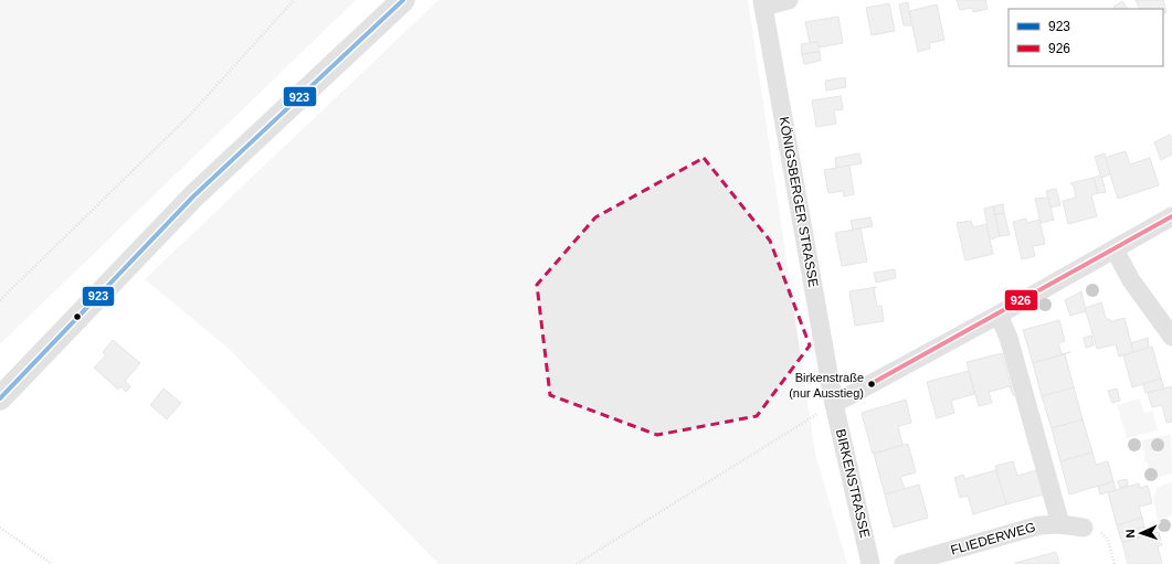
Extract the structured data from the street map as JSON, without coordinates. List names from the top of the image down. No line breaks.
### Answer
{"streets":{"street":["KÖNIGSBERGER STRASSE","BIRKENSTRASSE","FLIEDERWEG"]},"crossings":[["KÖNIGSBERGER STRASSE","BIRKENSTRASSE"]],"places":["Birkenstraße (nur Ausstieg)"],"lines":["transit line 923","transit line 926"],"legend":["923","926"],"north":"left"}
